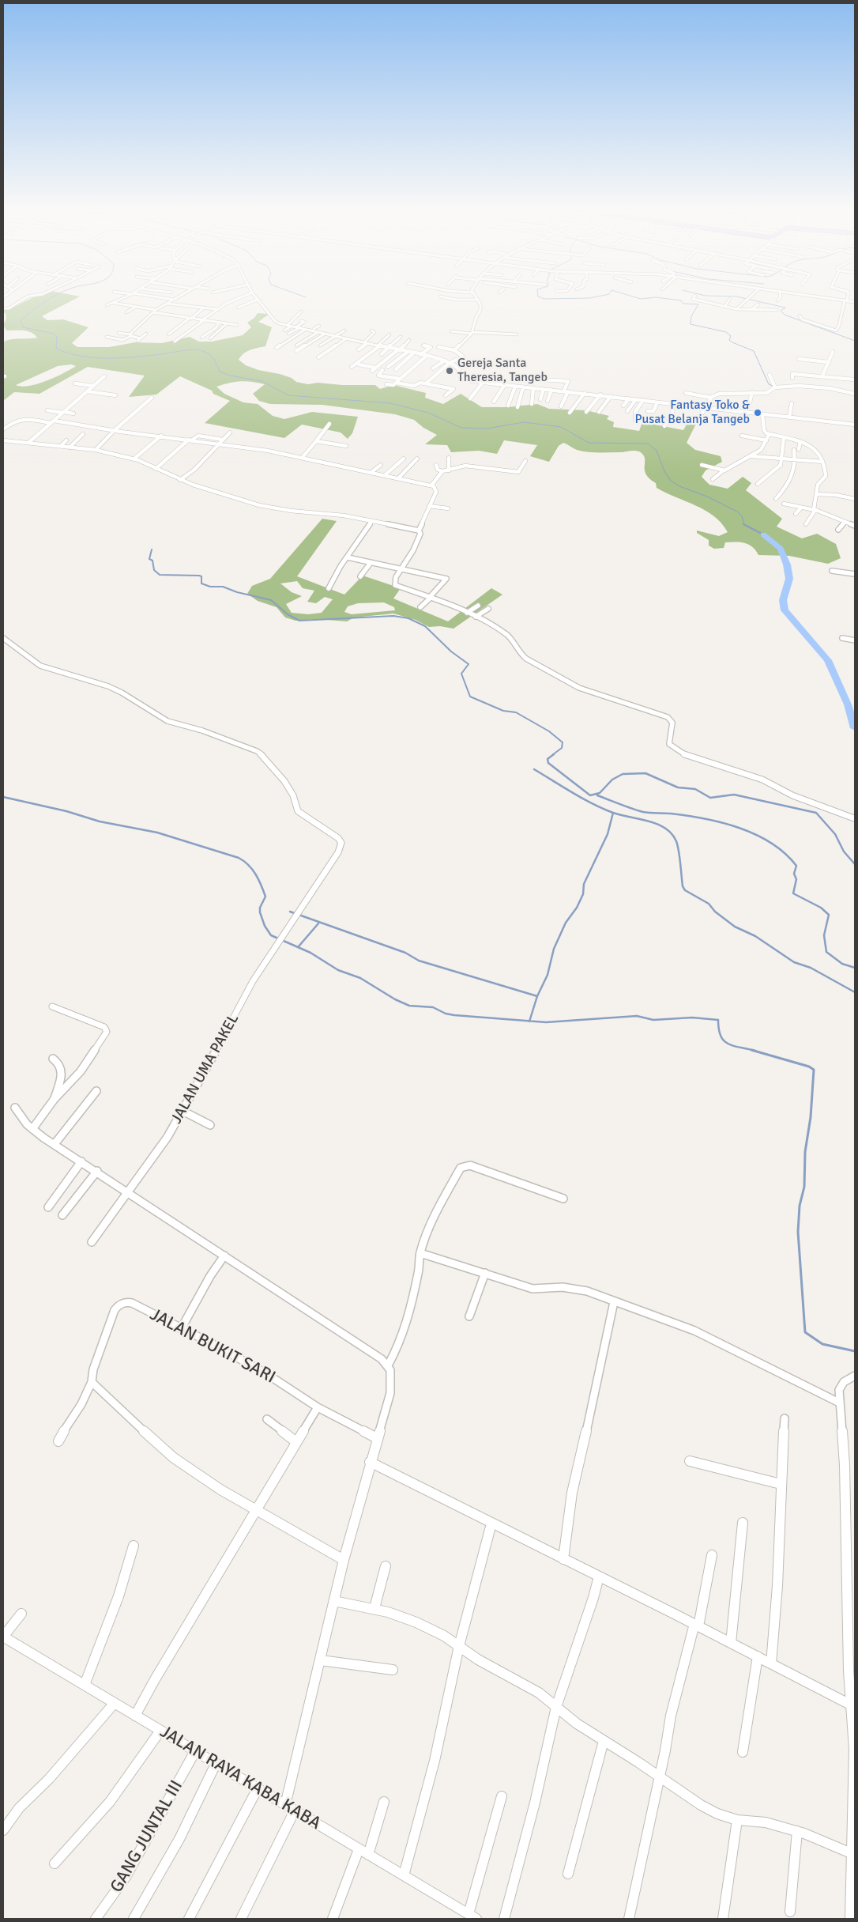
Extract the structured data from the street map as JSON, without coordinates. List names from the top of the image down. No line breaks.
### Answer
{"streets":{"street":["JALAN UMA PAKEL","JALAN BUKIT SARI","JALAN RAYA KABA KABA","GANG JUNTAL III"]},"crossings":[["JALAN RAYA KABA KABA","GANG JUNTAL III"]],"places":["Gereja Santa Theresia, Tangeb","Fantasy Toko & Pusat Belanja Tangeb"]}
